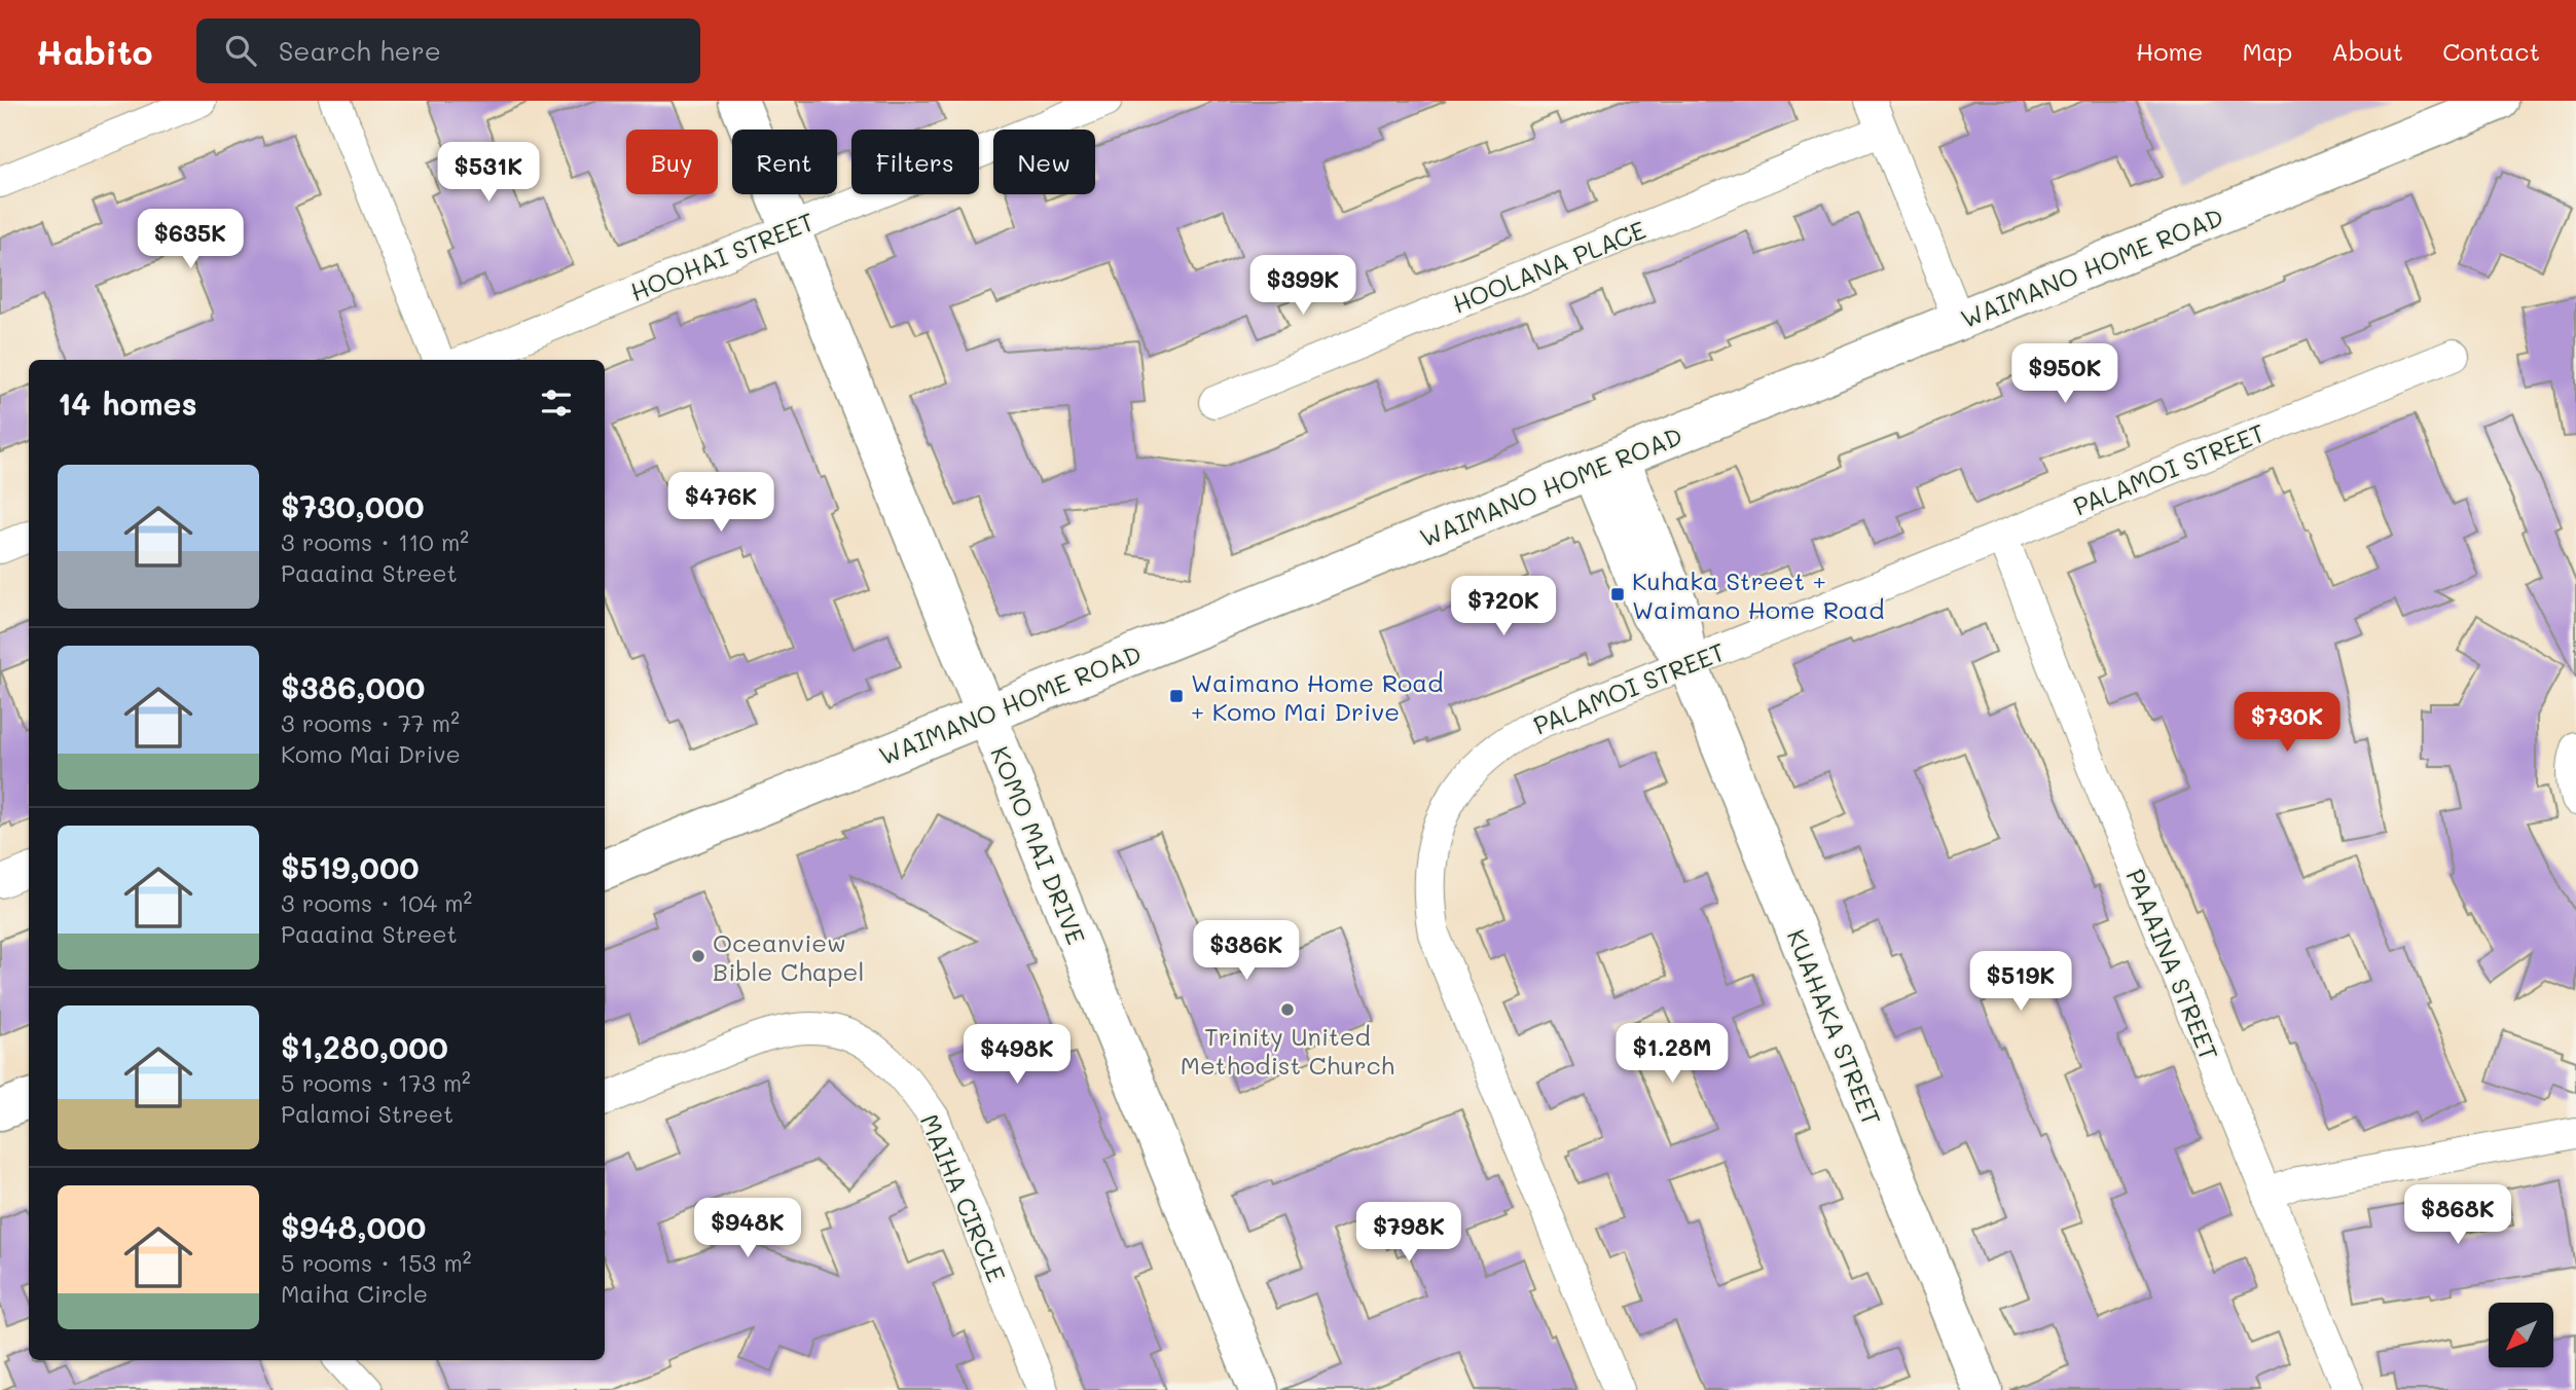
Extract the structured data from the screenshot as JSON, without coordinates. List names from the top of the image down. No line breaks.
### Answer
{"streets":{"main road":["WAIMANO HOME ROAD","KOMO MAI DRIVE","KUAHAKA STREET"],"street":["HOOHAI STREET","HOOLANA PLACE","PALAMOI STREET","PAAAINA STREET","MAIHA CIRCLE"]},"crossings":[["HOOHAI STREET","KOMO MAI DRIVE"],["WAIMANO HOME ROAD","KOMO MAI DRIVE"],["WAIMANO HOME ROAD","KUAHAKA STREET"],["PALAMOI STREET","PAAAINA STREET"],["PALAMOI STREET","KUAHAKA STREET"]],"places":{"transit":["Kuhaka Street + Waimano Home Road","Waimano Home Road + Komo Mai Drive"],"other":["Oceanview Bible Chapel","Trinity United Methodist Church"]},"north":"bottom left","page":{"header":"Habito","search":"Search here","nav":["Home","Map","About","Contact"],"chip":["Buy","Rent","Filters","New"],"price":["$531K","$635K","$399K","$950K","$476K","$720K","$730K","$386K","$519K","$1.28M","$498K","$868K","$948K","$798K"],"heading":"14 homes","list":[{"name":"$730,000","note":"3 rooms · 110 m² · Paaaina Street"},{"name":"$386,000","note":"3 rooms · 77 m² · Komo Mai Drive"},{"name":"$519,000","note":"3 rooms · 104 m² · Paaaina Street"},{"name":"$1,280,000","note":"5 rooms · 173 m² · Palamoi Street"},{"name":"$948,000","note":"5 rooms · 153 m² · Maiha Circle"}]}}
